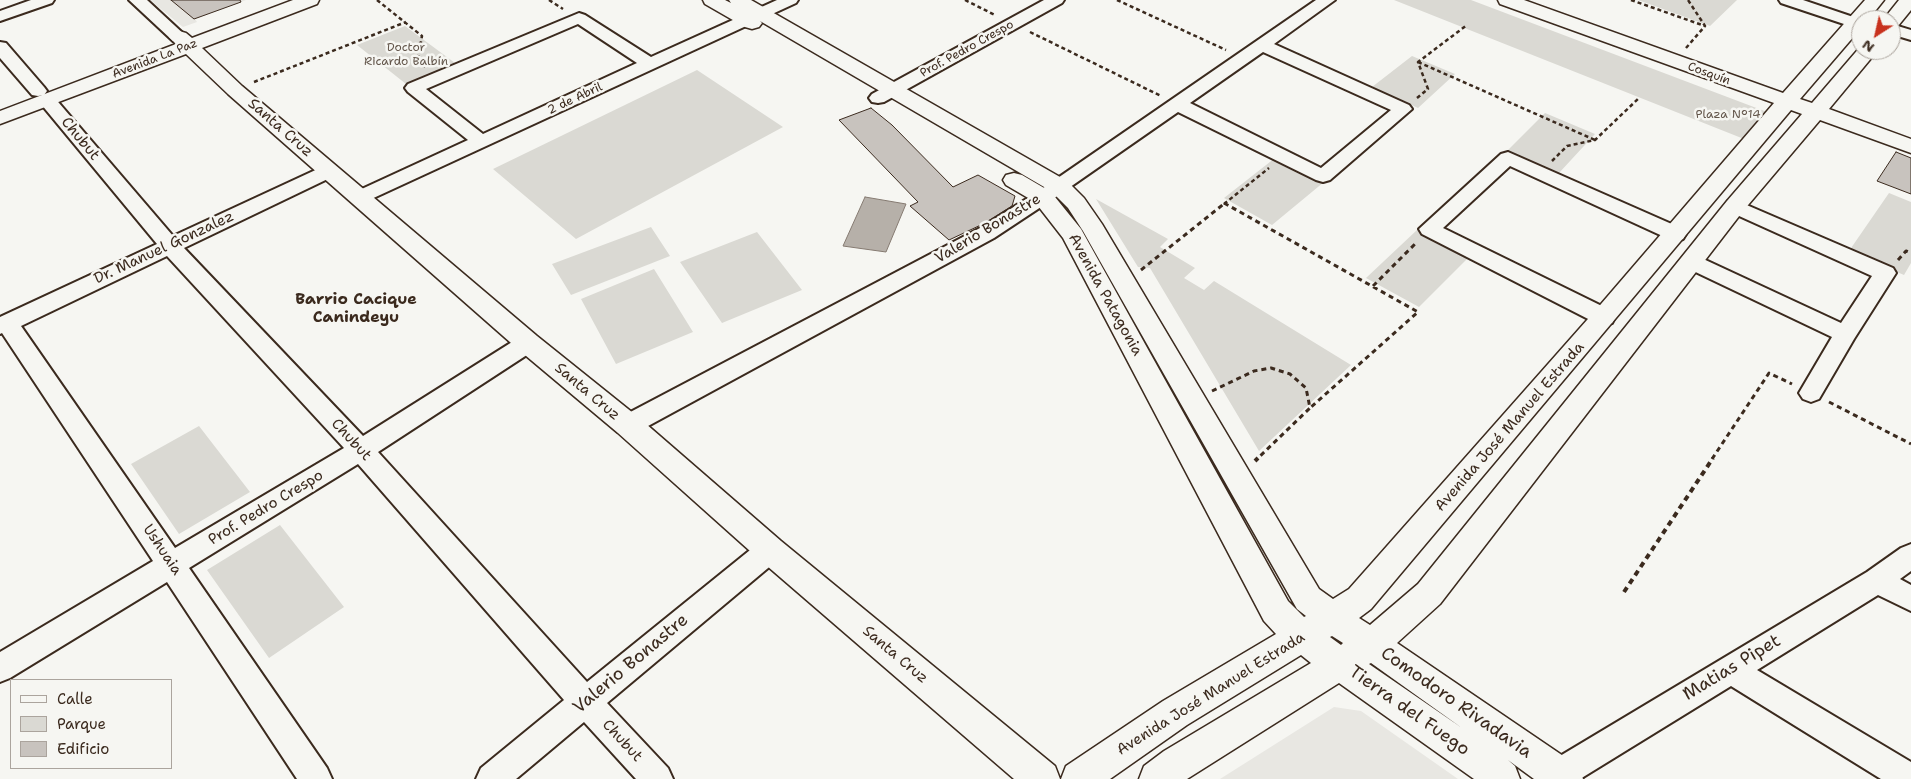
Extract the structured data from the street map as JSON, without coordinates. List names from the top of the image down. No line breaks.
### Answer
{"streets":{"main road":["Avenida La Paz","Cosquín","Santa Cruz","Avenida Patagonia","Avenida José Manuel Estrada","Comodoro Rivadavia","Tierra del Fuego"],"street":["Prof. Pedro Crespo","2 de Abril","Chubut","Valerio Bonastre","Dr. Manuel Gonzalez","Ushuaia","Matias Pipet"]},"crossings":[["Prof. Pedro Crespo","Santa Cruz"],["Prof. Pedro Crespo","Chubut"],["Prof. Pedro Crespo","Avenida Patagonia"],["Prof. Pedro Crespo","Ushuaia"],["Avenida La Paz","Santa Cruz"],["Avenida La Paz","Chubut"],["Cosquín","Avenida José Manuel Estrada"],["2 de Abril","Santa Cruz"],["2 de Abril","Avenida Patagonia"],["Santa Cruz","Valerio Bonastre"],["Santa Cruz","Dr. Manuel Gonzalez"],["Chubut","Valerio Bonastre"],["Chubut","Dr. Manuel Gonzalez"],["Valerio Bonastre","Avenida Patagonia"],["Dr. Manuel Gonzalez","Ushuaia"],["Avenida Patagonia","Avenida José Manuel Estrada"],["Avenida Patagonia","Comodoro Rivadavia"],["Avenida Patagonia","Tierra del Fuego"],["Matias Pipet","Comodoro Rivadavia"]],"districts":["Barrio Cacique Canindeyu"],"parks":["Doctor Ricardo Balbín","Plaza N°14"],"legend":["Calle","Parque","Edificio"],"north":"bottom left"}
